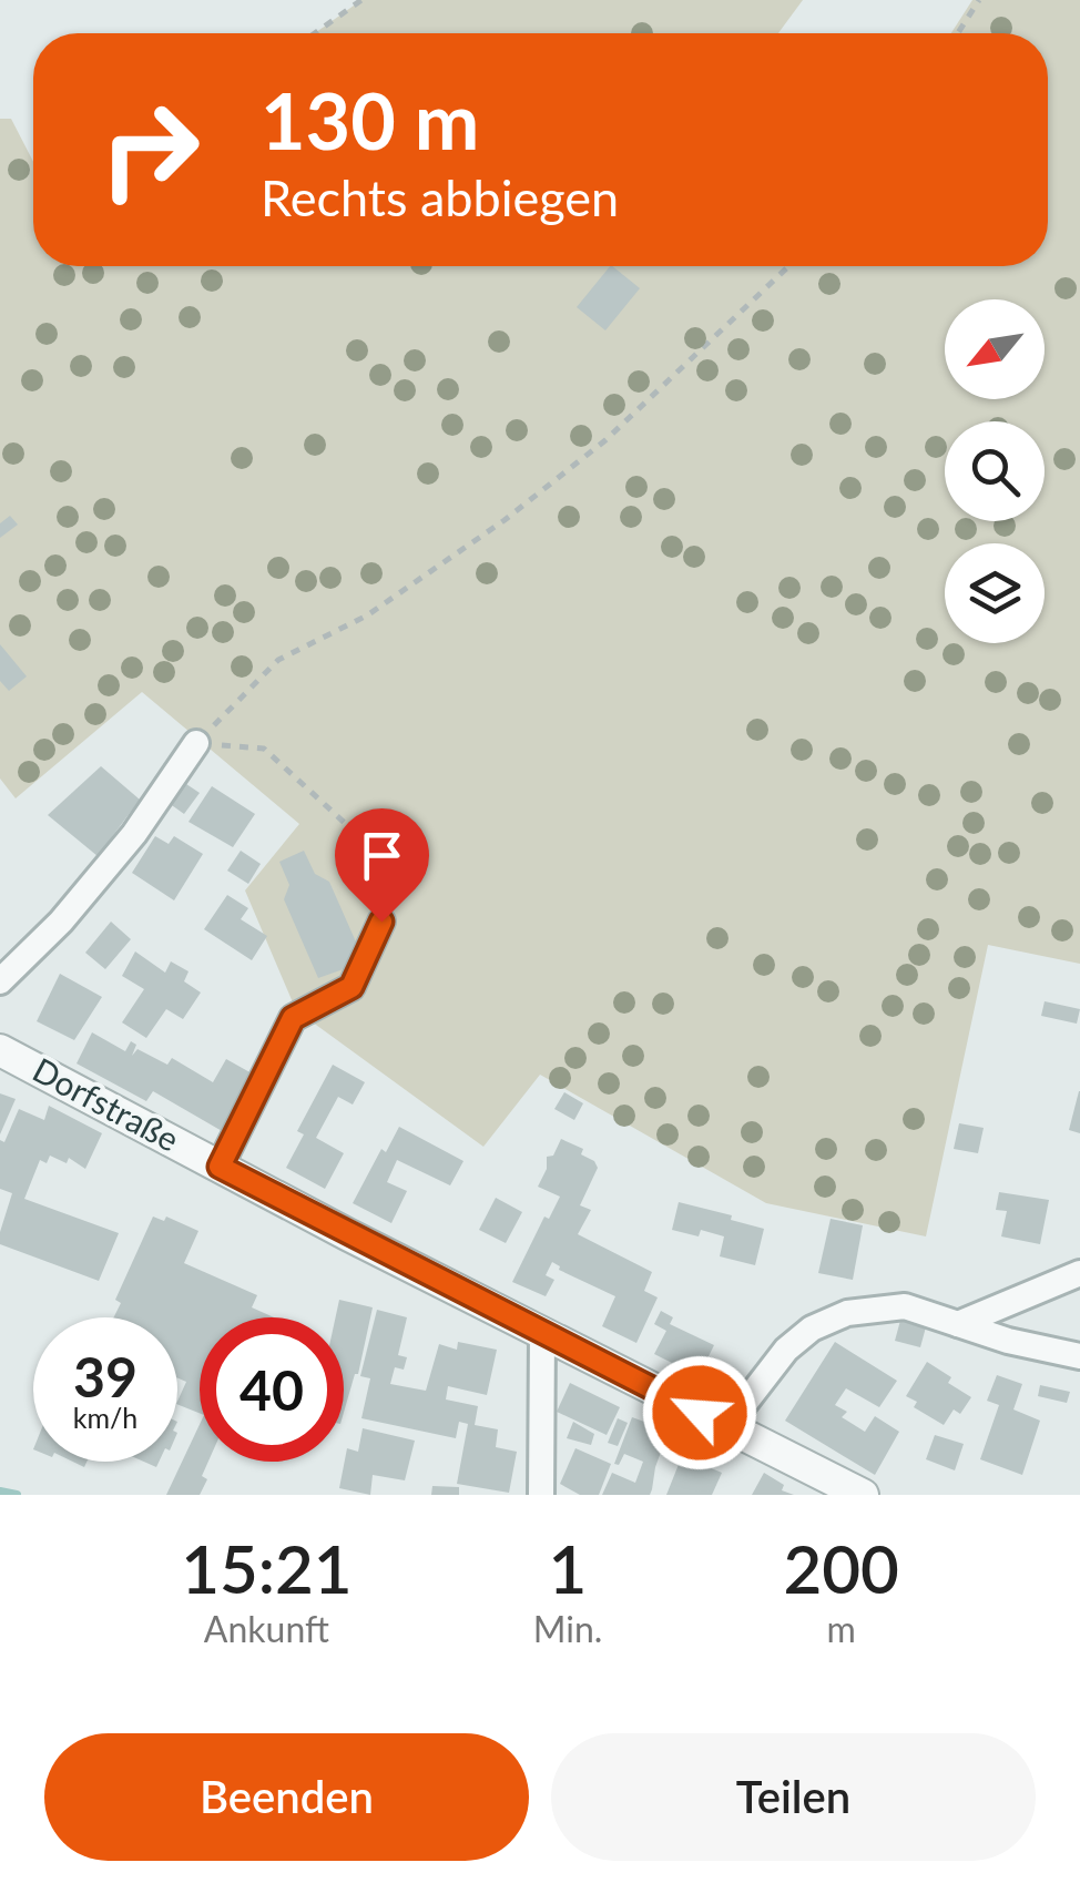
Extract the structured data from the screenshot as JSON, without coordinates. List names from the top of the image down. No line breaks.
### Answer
{"streets":{"street":["Dorfstraße"]},"north":"bottom left","page":{"turn":["130 m","Rechts abbiegen"],"speed":"39 km/h","limit":"40","eta":["15:21","Ankunft","1","Min.","200","m"],"buttons":["Beenden","Teilen"]}}
